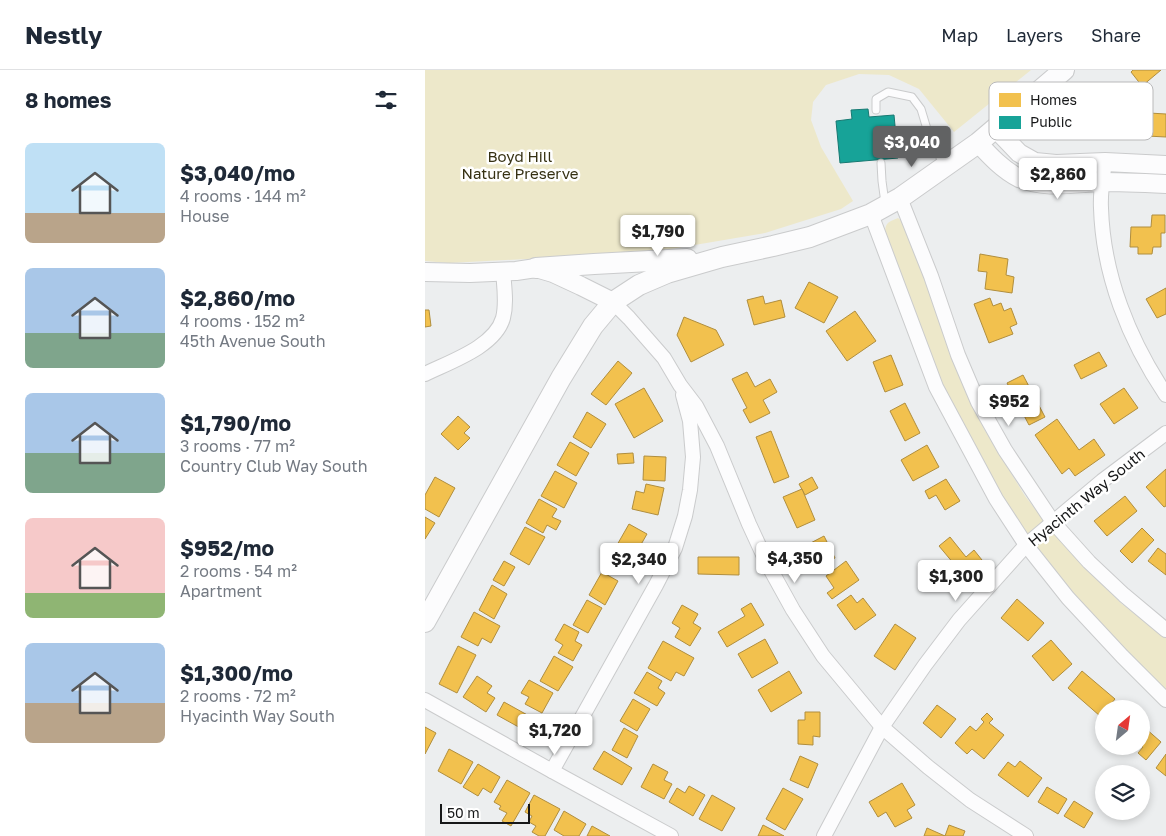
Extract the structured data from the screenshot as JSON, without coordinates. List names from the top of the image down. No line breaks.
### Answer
{"streets":{"street":["Hyacinth Way South"]},"parks":["Boyd Hill Nature Preserve"],"legend":["Homes","Public"],"scale_bar":"50 m","north":"top right","page":{"header":"Nestly","nav":["Map","Layers","Share"],"heading":"8 homes","price":["$3,040","$2,860","$1,790","$952","$4,350","$2,340","$1,300","$1,720"],"list":[{"name":"$3,040/mo","note":"4 rooms · 144 m² · House"},{"name":"$2,860/mo","note":"4 rooms · 152 m² · 45th Avenue South"},{"name":"$1,790/mo","note":"3 rooms · 77 m² · Country Club Way South"},{"name":"$952/mo","note":"2 rooms · 54 m² · Apartment"},{"name":"$1,300/mo","note":"2 rooms · 72 m² · Hyacinth Way South"}],"scale":"50 m"}}
